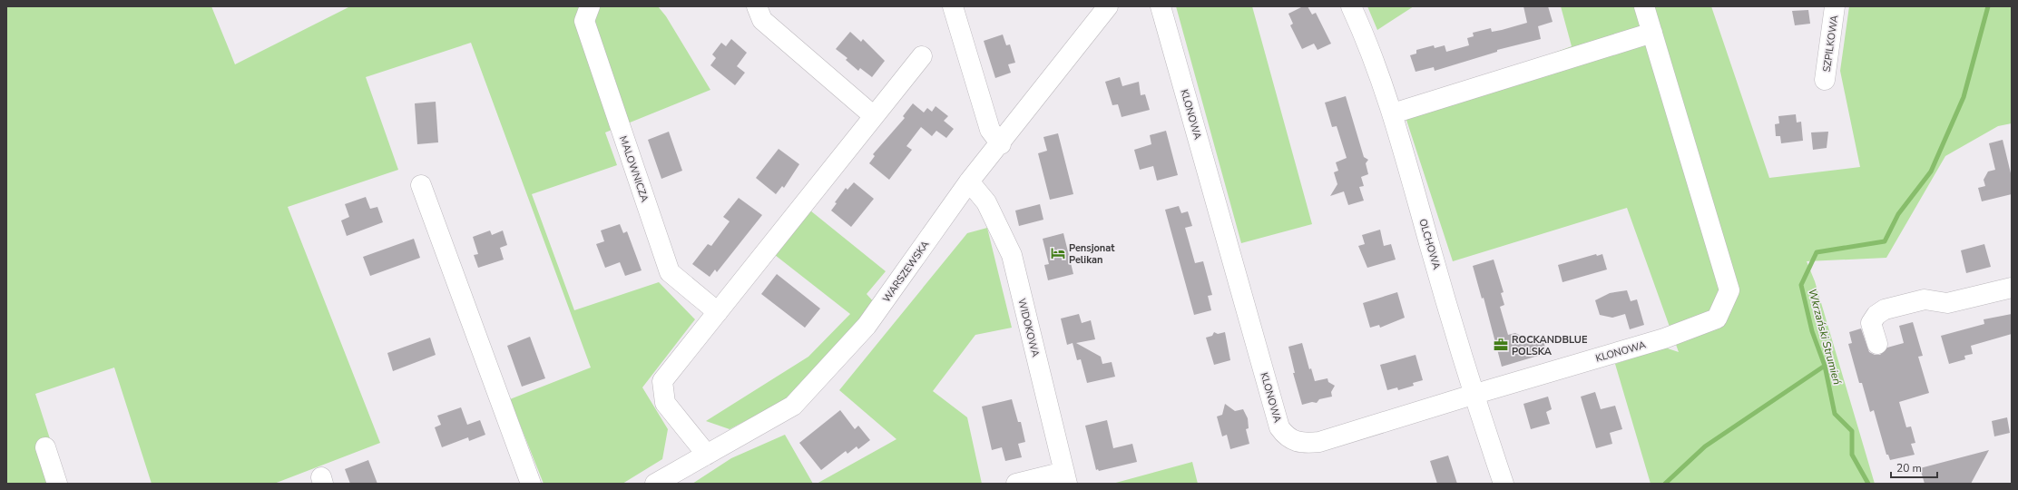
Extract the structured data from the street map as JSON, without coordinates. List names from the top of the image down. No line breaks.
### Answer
{"streets":{"street":["SZPILKOWA","KLONOWA","MALOWNICZA","OLCHOWA","WARSZEWSKA","WIDOKOWA"]},"crossings":[["KLONOWA","OLCHOWA"],["WARSZEWSKA","WIDOKOWA"]],"water":["Wkrzański Strumień"],"places":{"hotel":["Pensjonat Pelikan"],"office":["ROCKANDBLUE POLSKA"]},"scale_bar":"20 m"}
